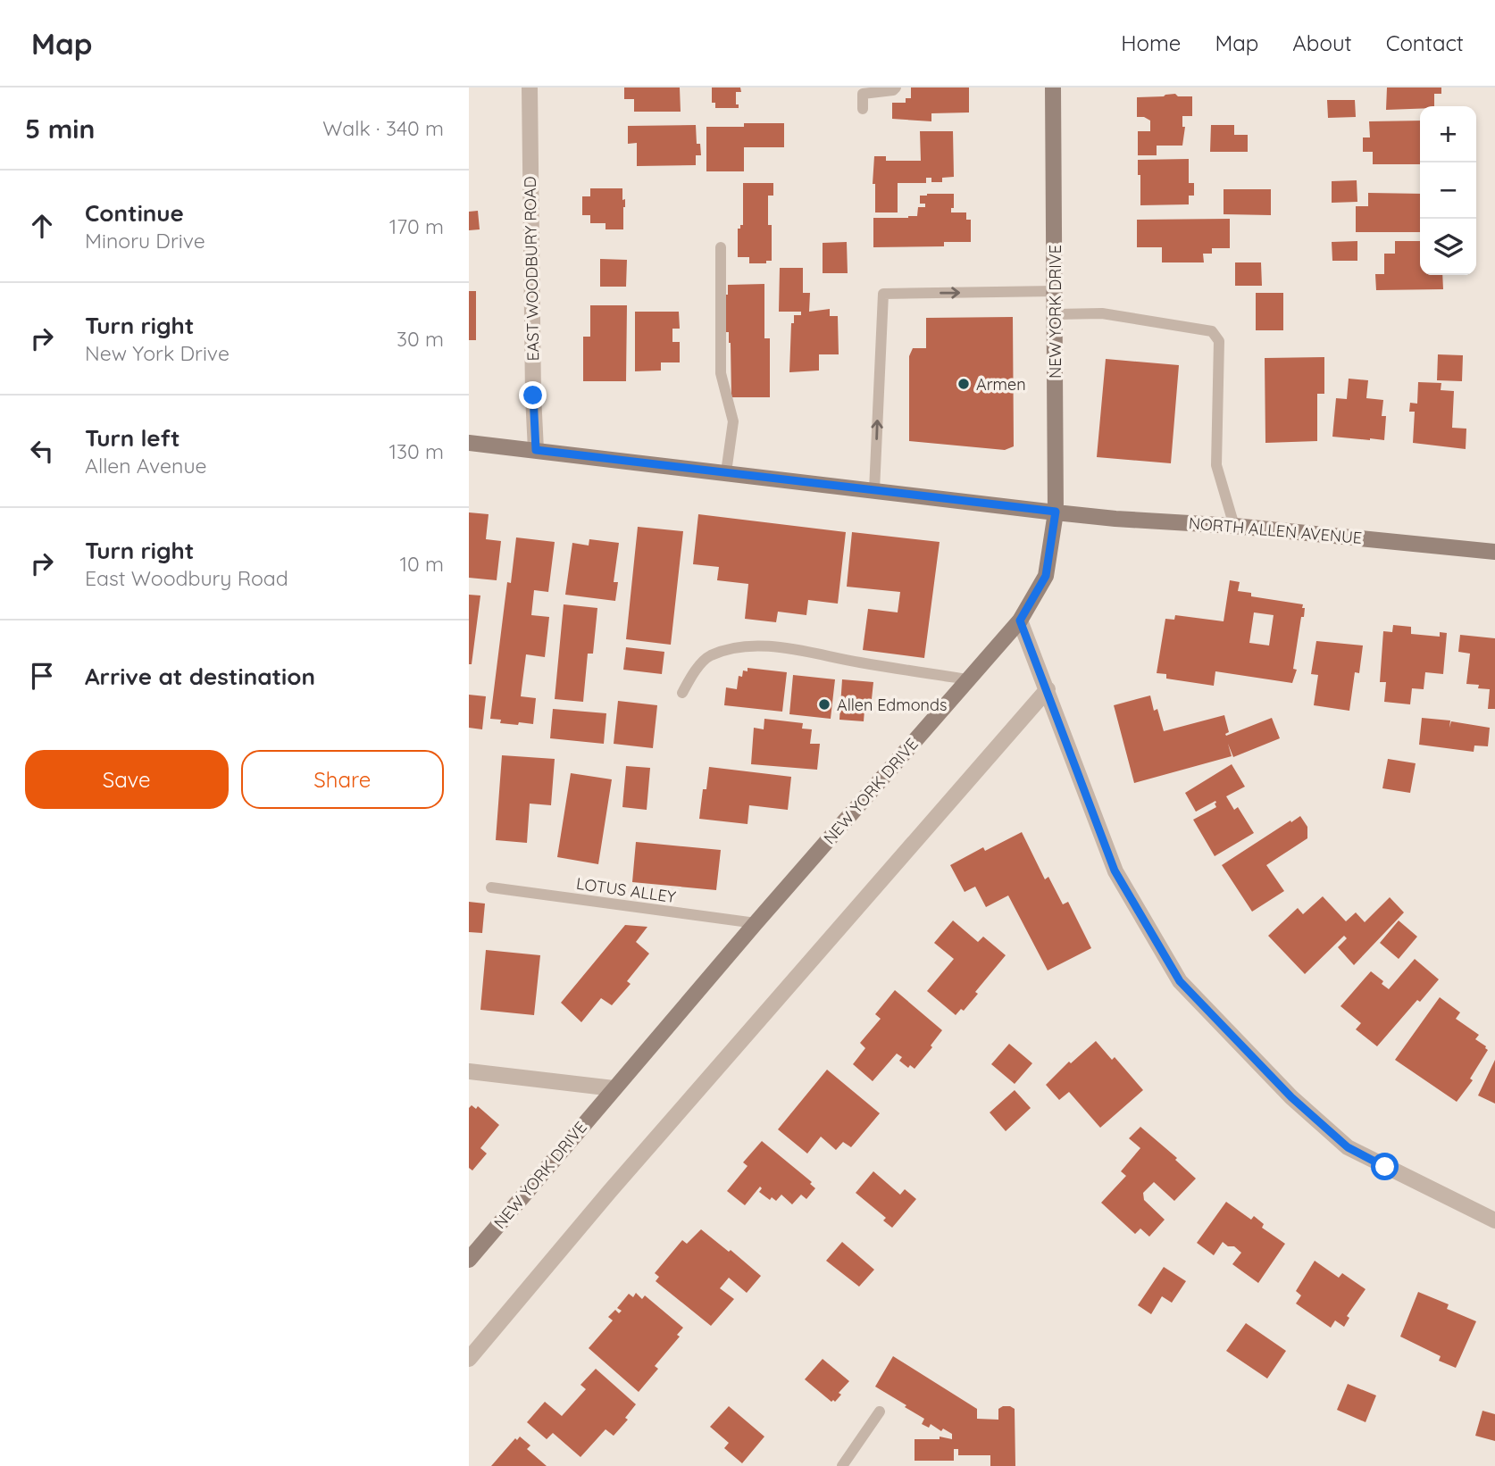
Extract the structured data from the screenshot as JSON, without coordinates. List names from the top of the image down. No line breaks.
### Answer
{"streets":{"street":["EAST WOODBURY ROAD","NEW YORK DRIVE","NORTH ALLEN AVENUE"],"lane":["LOTUS ALLEY"]},"crossings":[["EAST WOODBURY ROAD","NORTH ALLEN AVENUE"],["NEW YORK DRIVE","NORTH ALLEN AVENUE"],["NEW YORK DRIVE","LOTUS ALLEY"]],"places":["Armen","Allen Edmonds"],"page":{"header":"Map","nav":["Home","Map","About","Contact"],"heading":["5 min","Walk · 340 m"],"map_buttons":["+","−"],"list":[["Continue","Minoru Drive","170 m"],["Turn right","New York Drive","30 m"],["Turn left","Allen Avenue","130 m"],["Turn right","East Woodbury Road","10 m"],"Arrive at destination"],"buttons":["Save","Share"]}}
